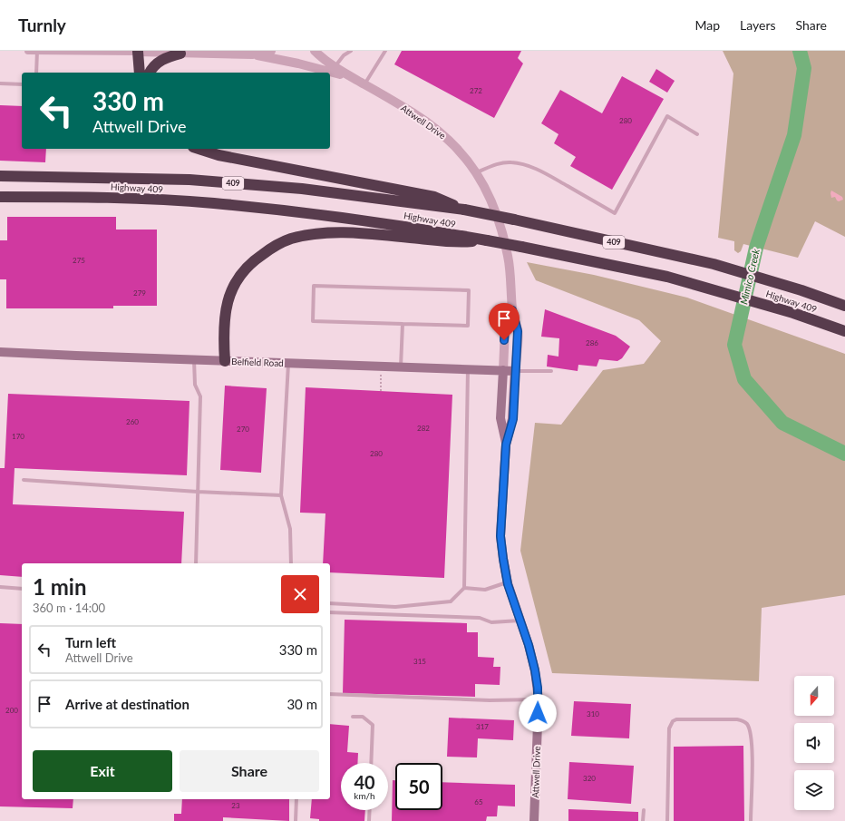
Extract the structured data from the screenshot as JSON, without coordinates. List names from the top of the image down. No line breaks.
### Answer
{"streets":{"highway":["409","Highway 409"],"main road":["Attwell Drive","Belfield Road"]},"crossings":[["Attwell Drive","Belfield Road"]],"water":["Mimico Creek"],"house_numbers":["272","280","275","279","286","260","282","270","170","280","315","200","310","317","320","65","23"],"north":"bottom","page":{"header":"Turnly","nav":["Map","Layers","Share"],"turn":["330 m","Attwell Drive"],"heading":["1 min","360 m · 14:00"],"list":[{"name":"Turn left","note":"Attwell Drive","value":"330 m"},{"name":"Arrive at destination","value":"30 m"}],"buttons":["Exit","Share"],"speed":"40 km/h","limit":"50"}}
